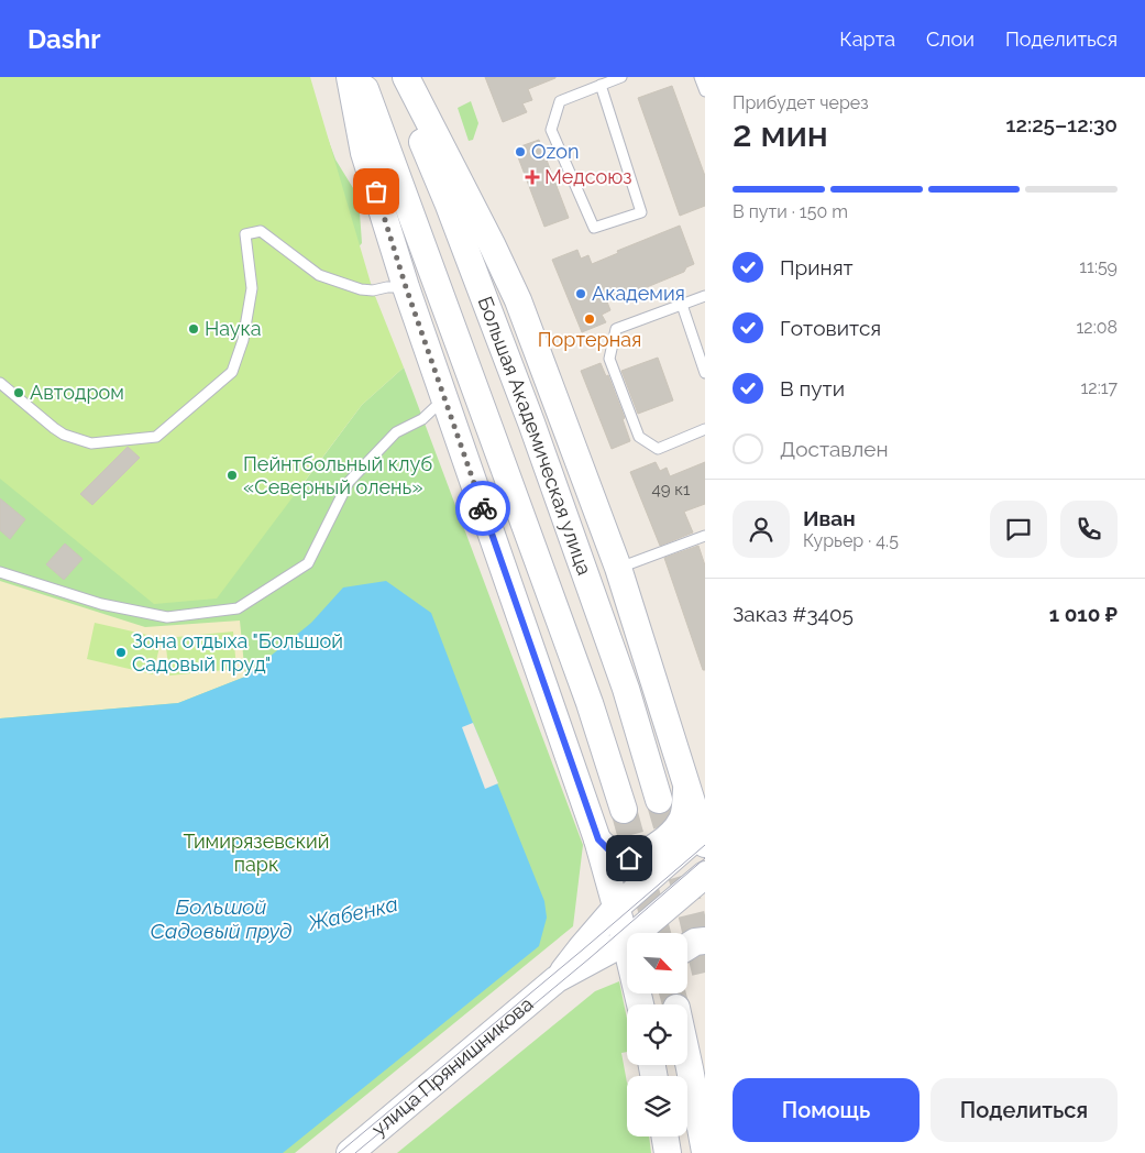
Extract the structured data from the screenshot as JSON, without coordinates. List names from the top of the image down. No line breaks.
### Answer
{"streets":{"main road":["Большая Академическая улица","улица Прянишникова"]},"water":["Большой Садовый пруд","Жабенка"],"parks":["Тимирязевский парк"],"places":{"other":["Ozon","Академия","Портерная","Наука","Автодром","Пейнтбольный клуб «Северный олень»","Зона отдыха \"Большой Садовый пруд\""],"health":["Медсоюз"]},"house_numbers":["49 к1"],"north":"bottom right","page":{"header":"Dashr","nav":["Карта","Слои","Поделиться"],"heading":["2 мин","Прибудет через","12:25–12:30"],"panel":["Иван","Курьер · 4.5","Заказ #3405","1 010 ₽"],"bar":"В пути · 150 m","list":[["Принят","11:59"],["Готовится","12:08"],["В пути","12:17"],"Доставлен"],"buttons":["Помощь","Поделиться"]}}
